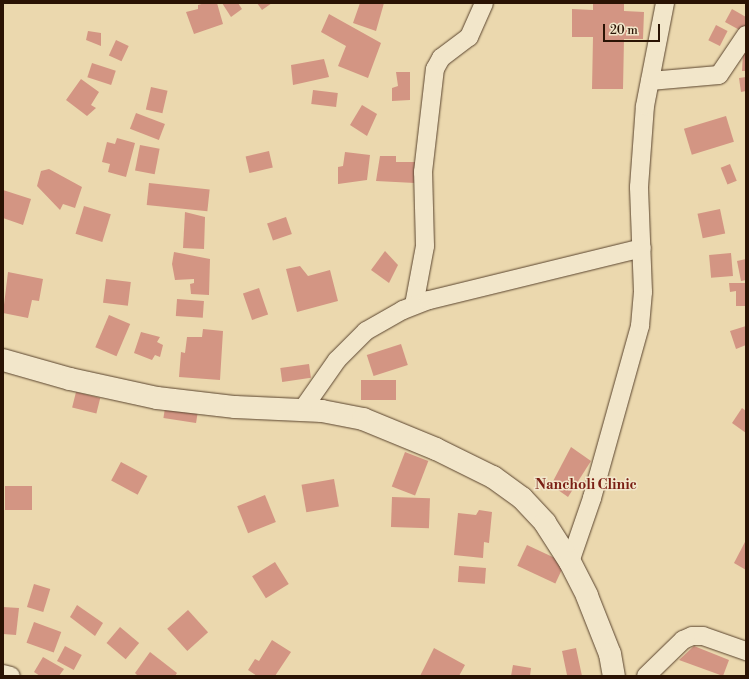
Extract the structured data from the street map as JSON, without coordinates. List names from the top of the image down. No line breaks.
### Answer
{"districts":["Nancholi Clinic"],"scale_bar":"20 m"}
